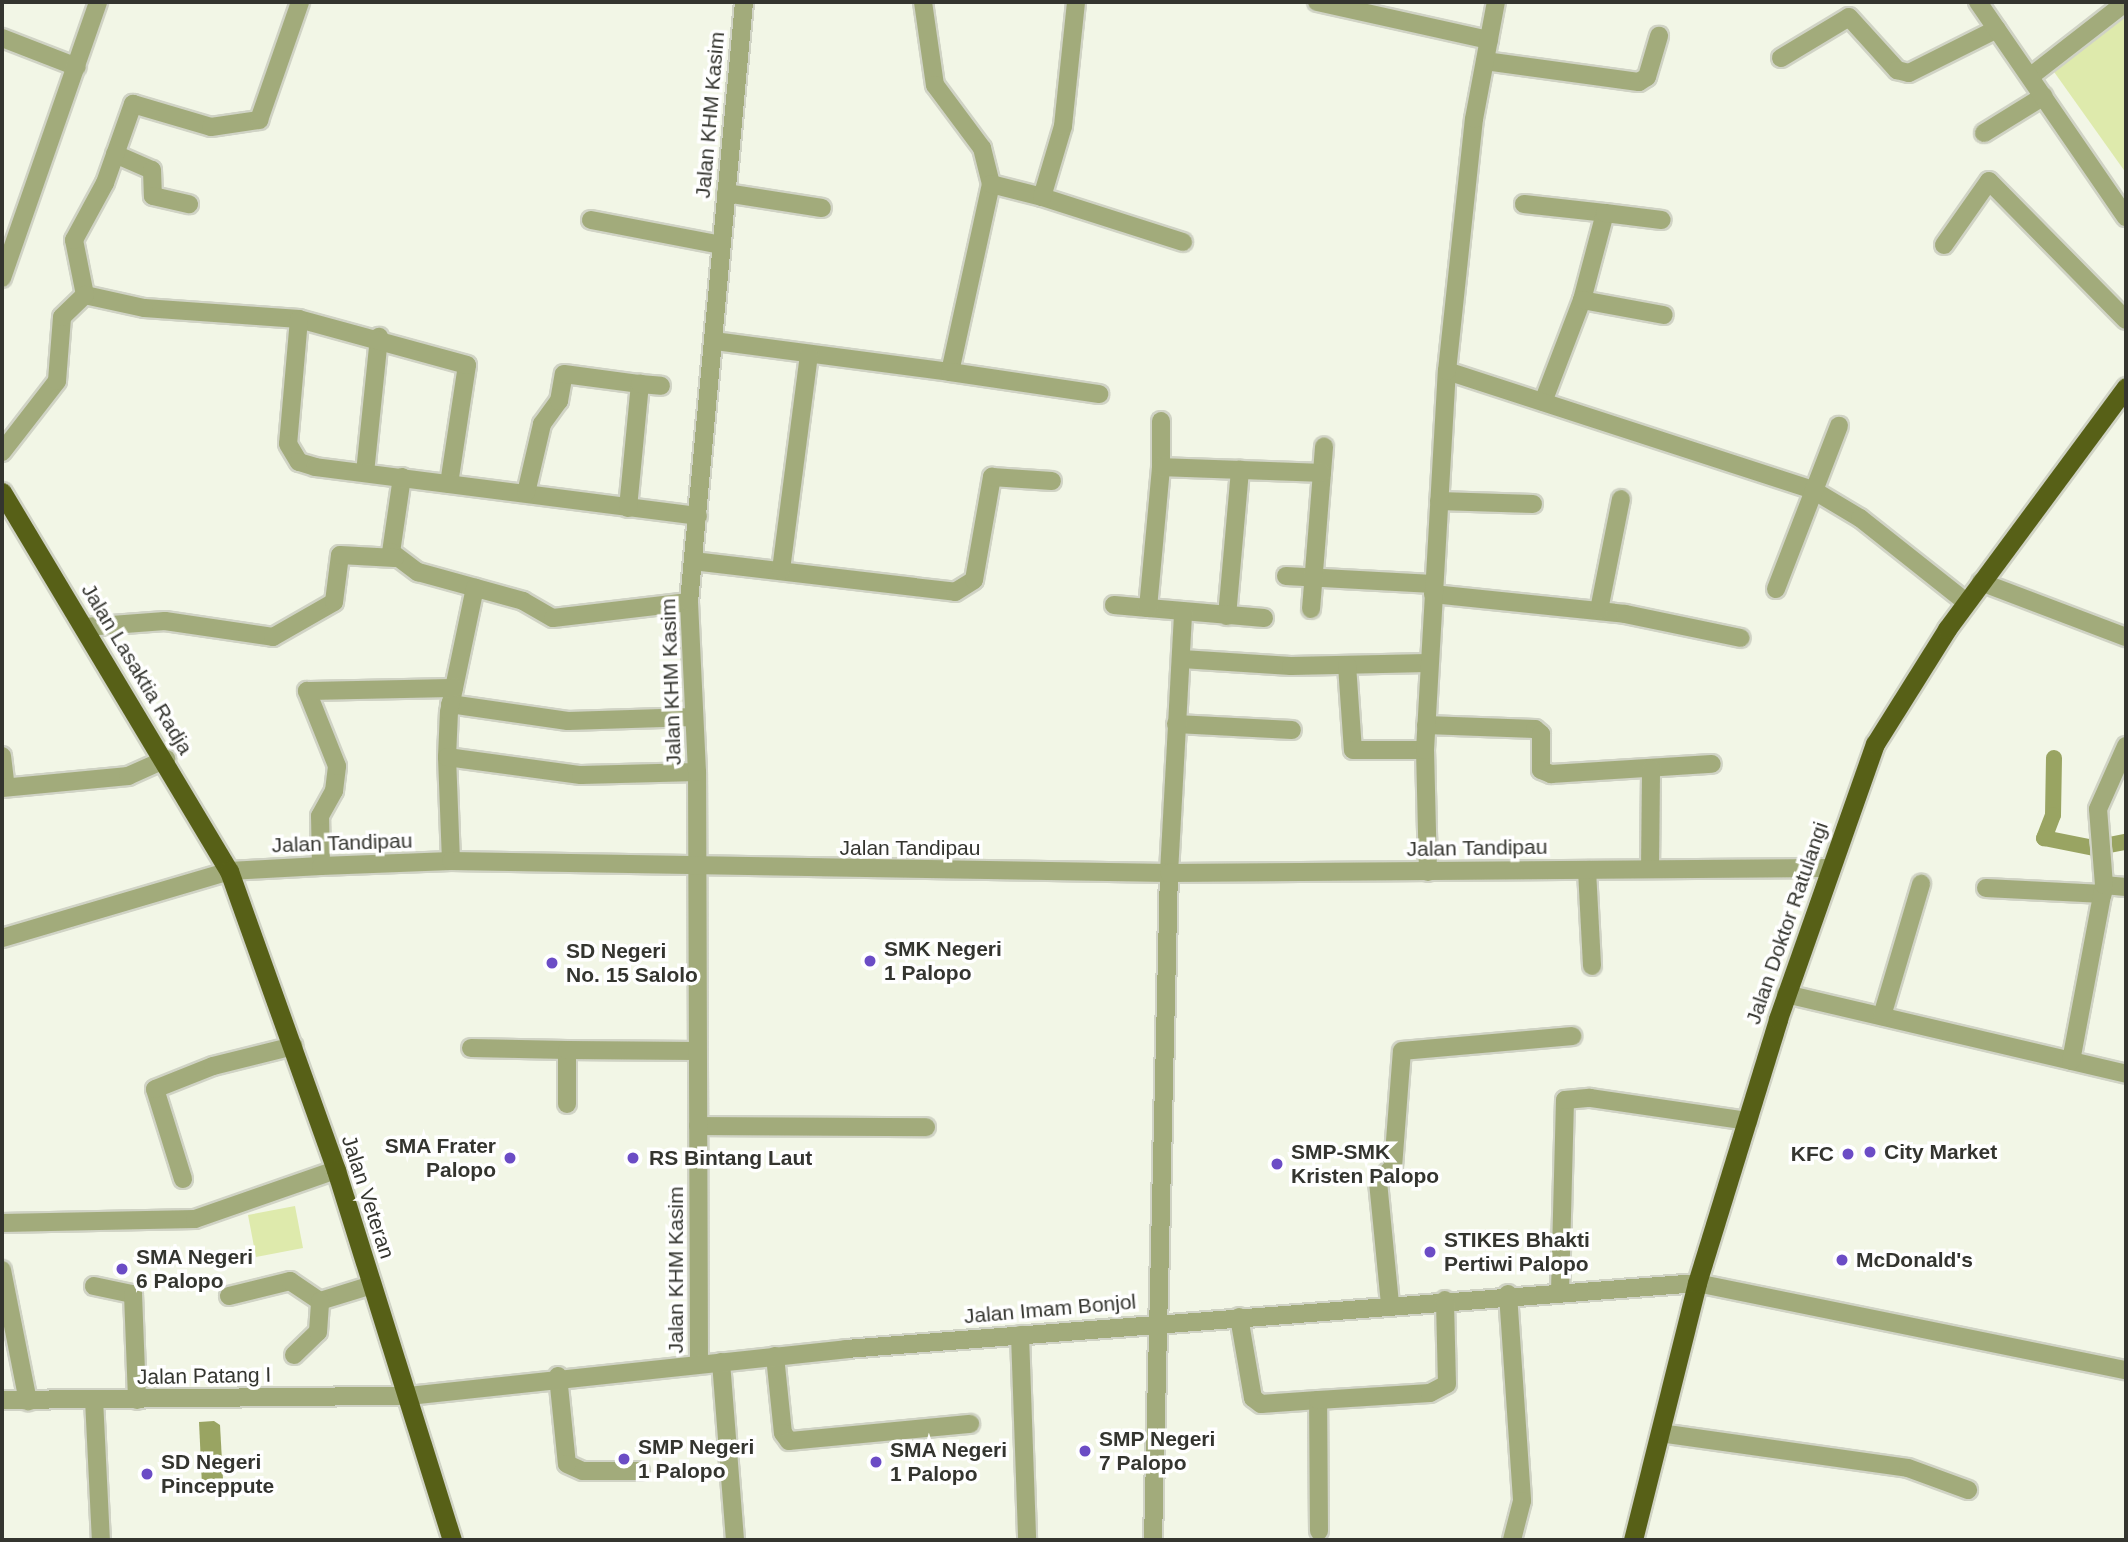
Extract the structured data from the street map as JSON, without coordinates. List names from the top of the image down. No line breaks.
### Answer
{"streets":{"highway":["Jalan Lasaktia Radja","Jalan Doktor Ratulangi","Jalan Veteran"],"street":["Jalan KHM Kasim","Jalan Tandipau","Jalan Imam Bonjol","Jalan Patang I"]},"crossings":[["Jalan KHM Kasim","Jalan Tandipau"],["Jalan KHM Kasim","Jalan Imam Bonjol"],["Jalan Lasaktia Radja","Jalan Tandipau"],["Jalan Lasaktia Radja","Jalan Veteran"],["Jalan Tandipau","Jalan Doktor Ratulangi"],["Jalan Tandipau","Jalan Veteran"],["Jalan Doktor Ratulangi","Jalan Imam Bonjol"],["Jalan Veteran","Jalan Imam Bonjol"],["Jalan Veteran","Jalan Patang I"],["Jalan Imam Bonjol","Jalan Patang I"]],"places":["SMK Negeri 1 Palopo","SD Negeri No. 15 Salolo","City Market","KFC","SMA Frater Palopo","RS Bintang Laut","SMP-SMK Kristen Palopo","STIKES Bhakti Pertiwi Palopo","McDonald's","SMA Negeri 6 Palopo","SMP Negeri 7 Palopo","SMP Negeri 1 Palopo","SMA Negeri 1 Palopo","SD Negeri Pinceppute"]}
